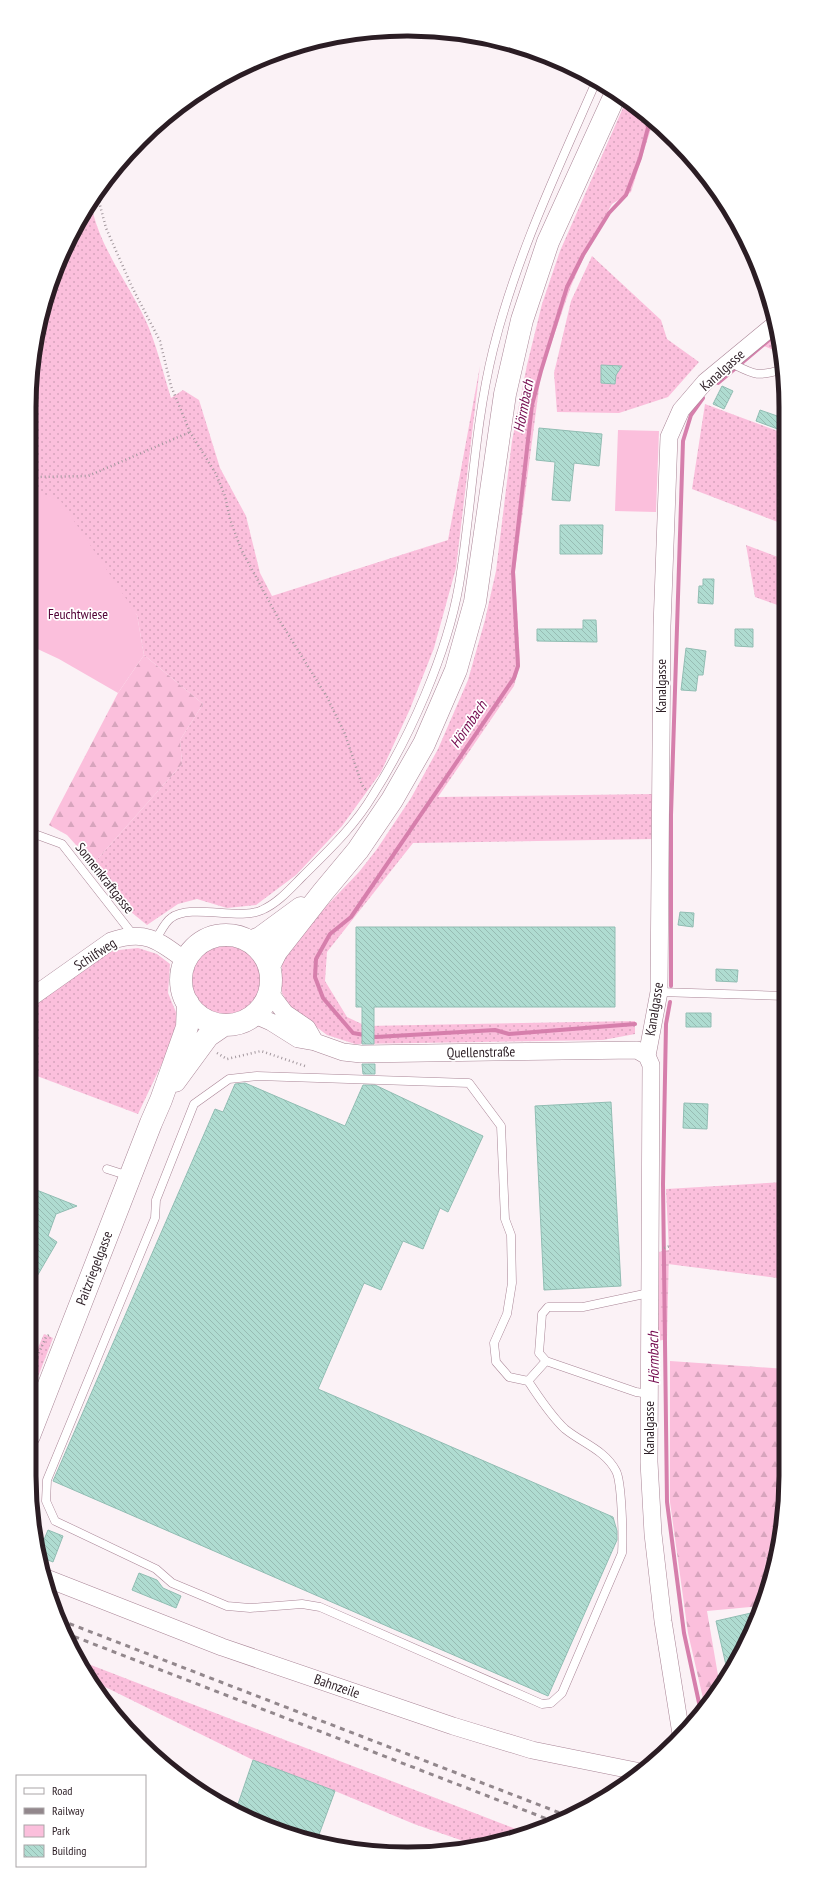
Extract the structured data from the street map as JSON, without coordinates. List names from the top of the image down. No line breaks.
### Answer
{"streets":{"main road":["Paitzriegelgasse"],"street":["Kanalgasse","Schilfweg","Quellenstraße","Bahnzeile"],"lane":["Sonnenkraftgasse"]},"crossings":[["Kanalgasse","Quellenstraße"],["Sonnenkraftgasse","Schilfweg"],["Schilfweg","Quellenstraße"],["Schilfweg","Paitzriegelgasse"],["Quellenstraße","Paitzriegelgasse"]],"water":["Hörmbach"],"parks":["Feuchtwiese"],"legend":["Road","Railway","Park","Building"]}
